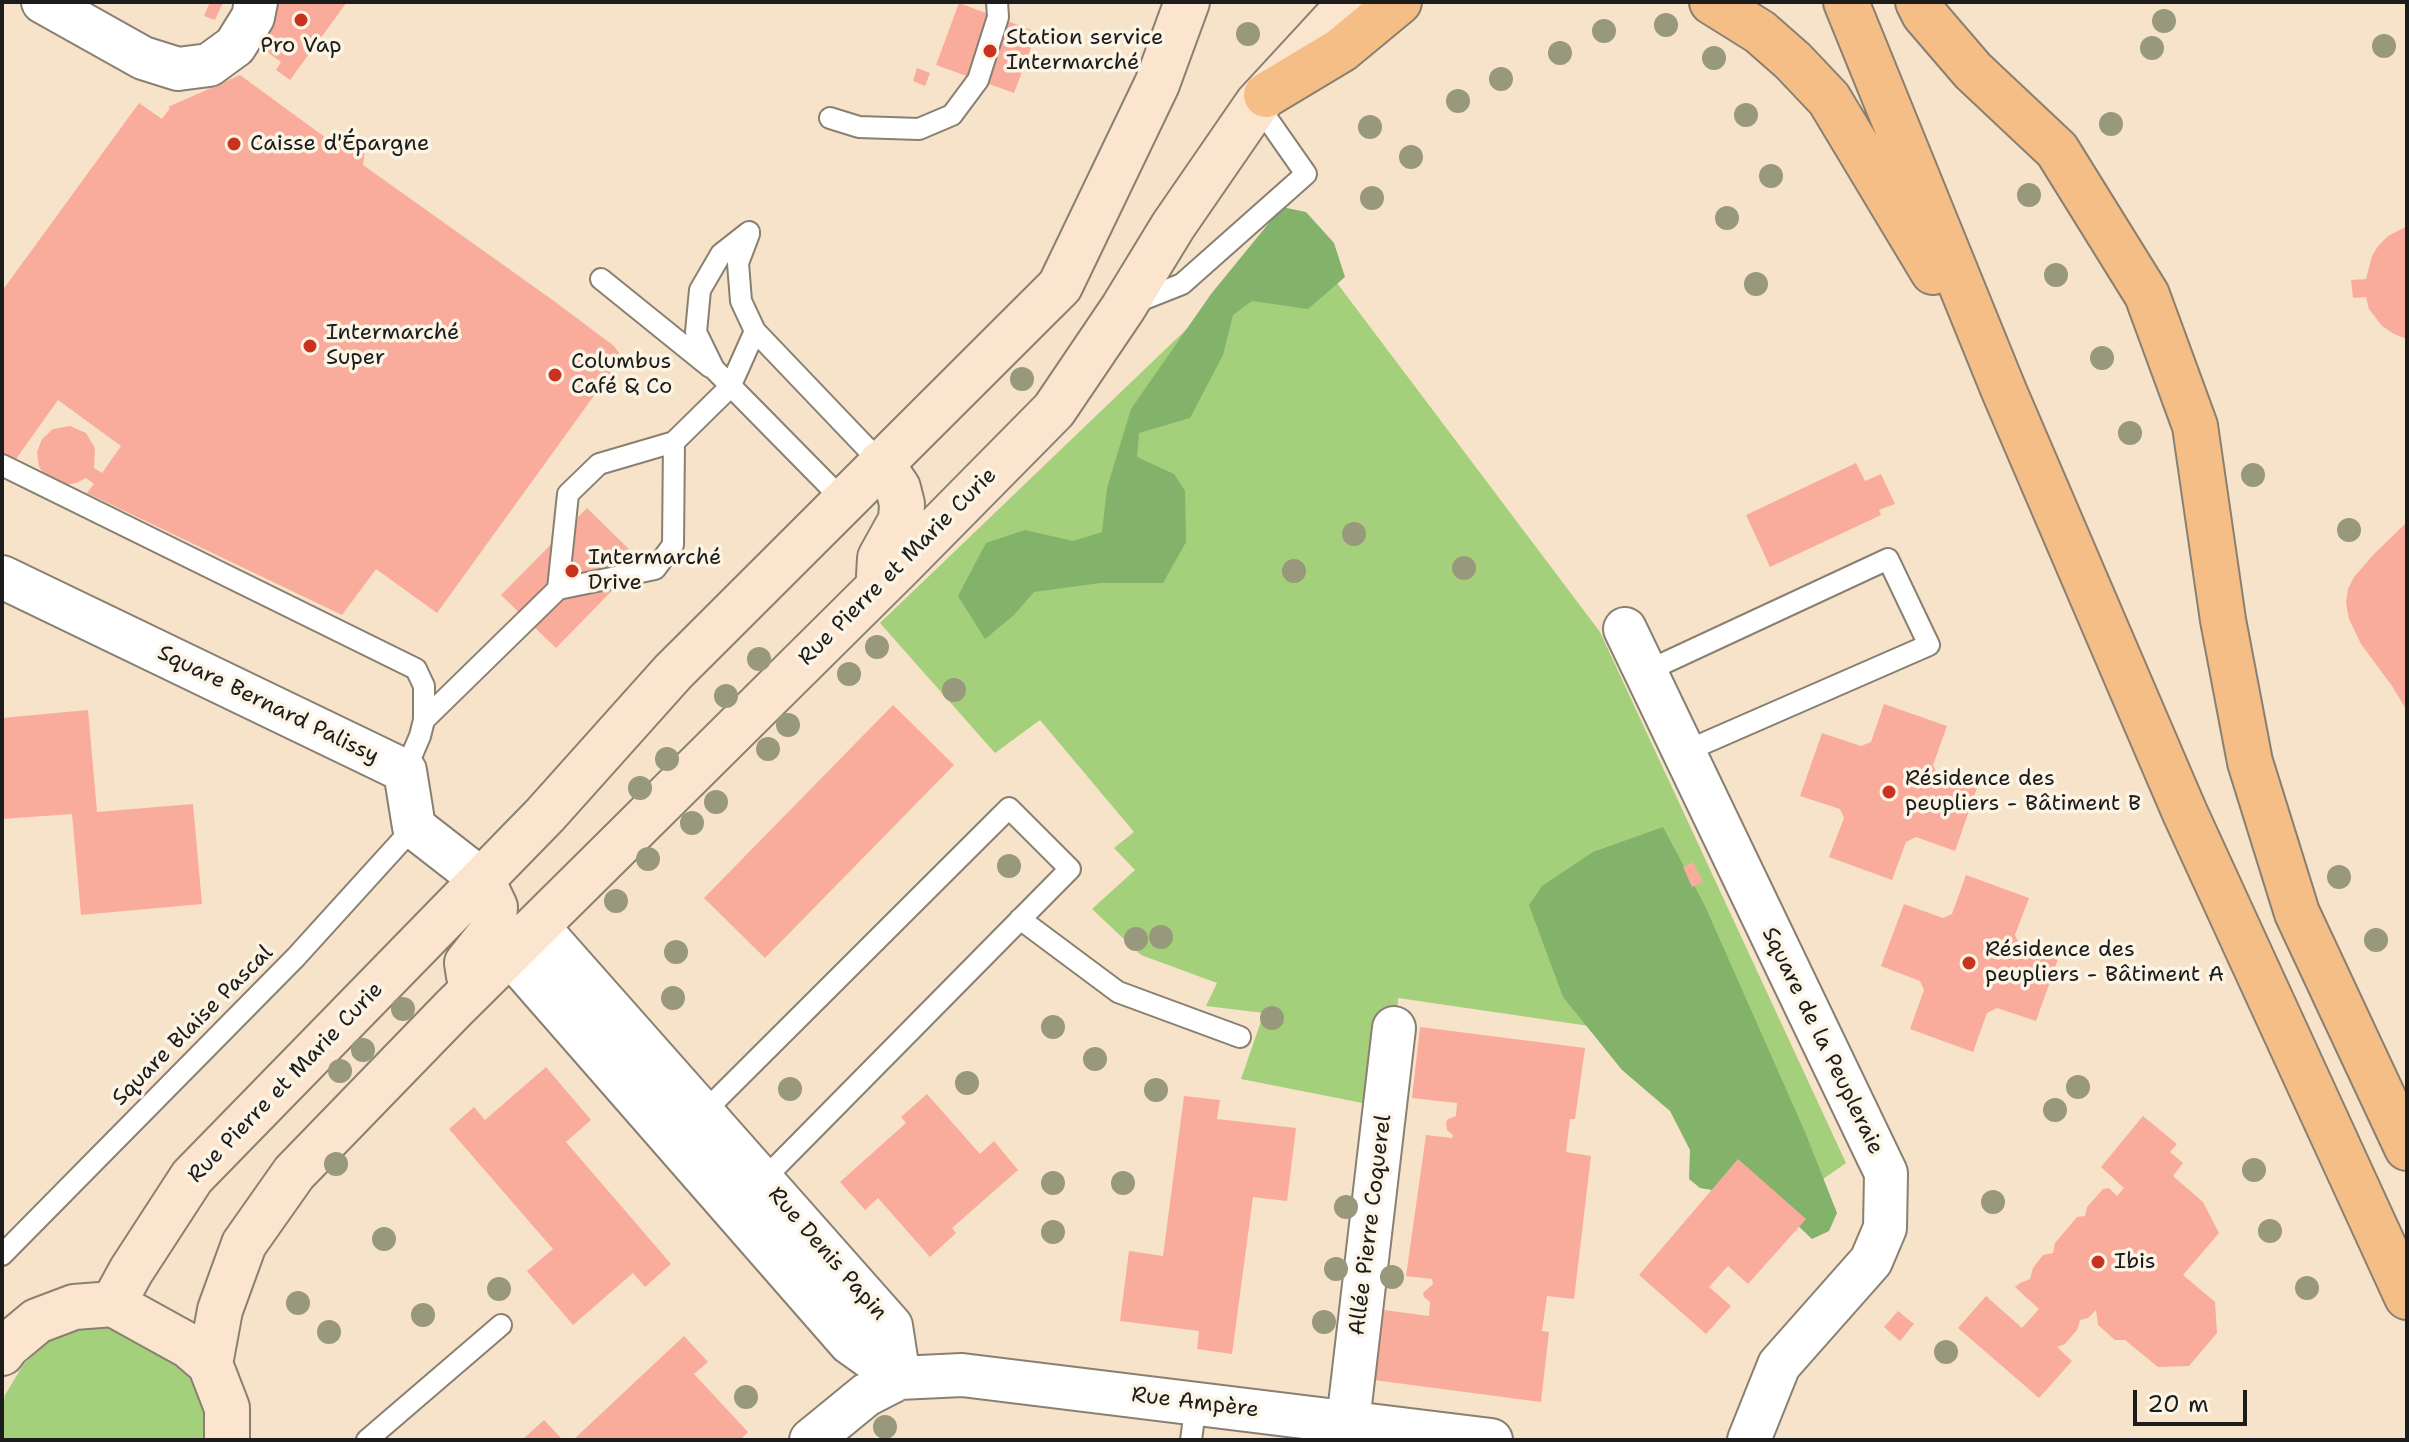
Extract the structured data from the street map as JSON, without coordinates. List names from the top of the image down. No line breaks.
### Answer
{"streets":{"main road":["Rue Pierre et Marie Curie"],"street":["Square Bernard Palissy","Square de la Peupleraie","Allée Pierre Coquerel","Rue Denis Papin","Rue Ampère"],"lane":["Square Blaise Pascal"]},"crossings":[["Rue Pierre et Marie Curie","Rue Denis Papin"],["Square Bernard Palissy","Square Blaise Pascal"],["Allée Pierre Coquerel","Rue Ampère"],["Rue Denis Papin","Rue Ampère"]],"places":["Pro Vap","Station service Intermarché","Caisse d'Épargne","Intermarché Super","Columbus Café & Co","Intermarché Drive","Résidence des peupliers - Bâtiment B","Résidence des peupliers - Bâtiment A","Ibis"],"scale_bar":"20 m"}
